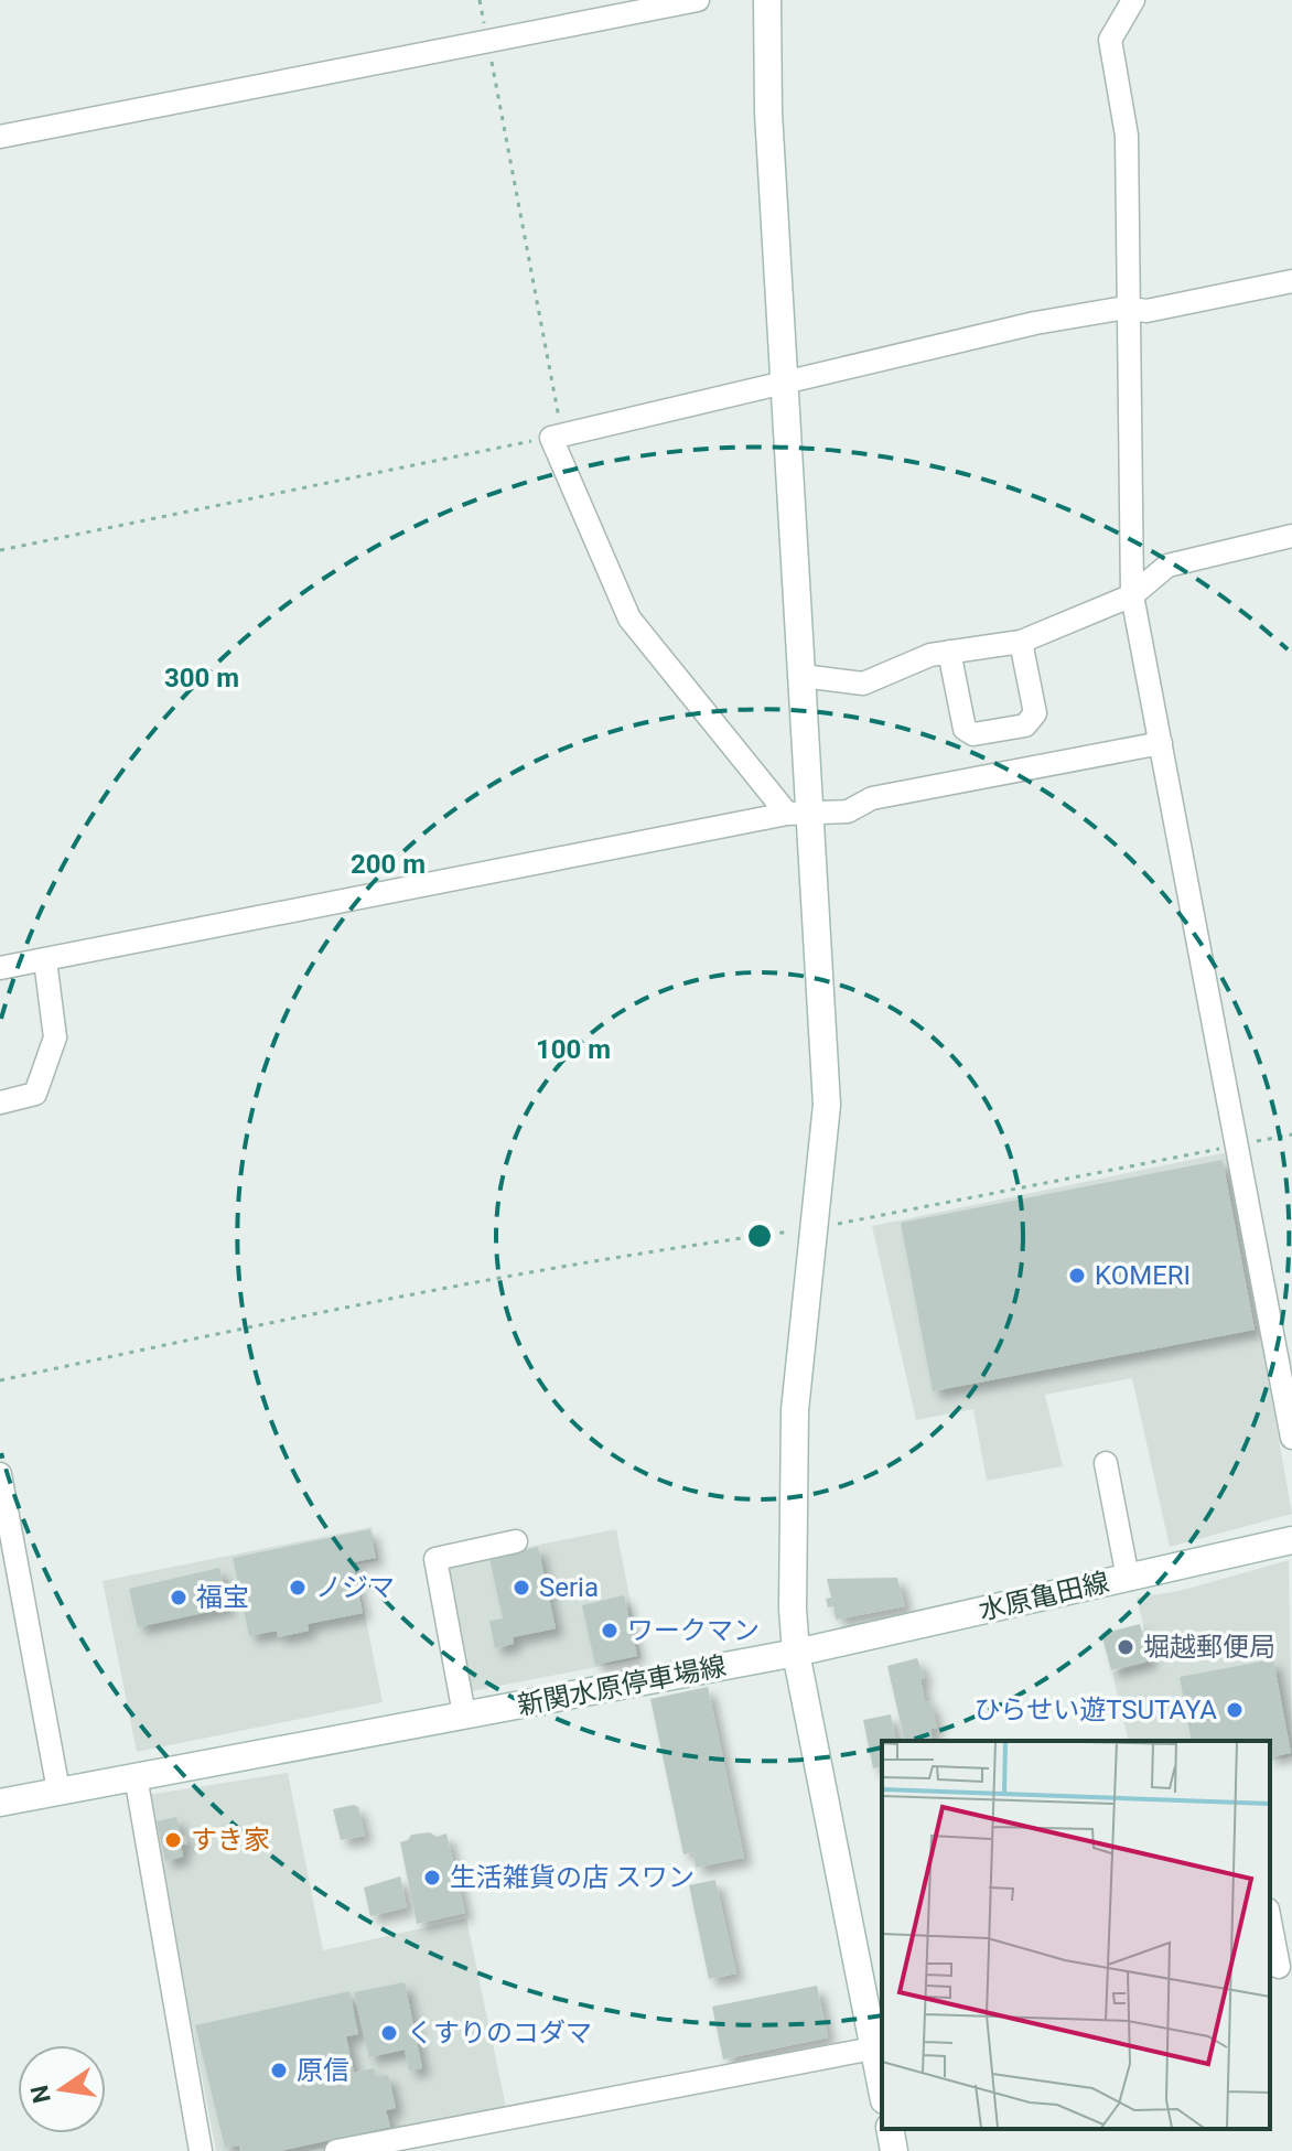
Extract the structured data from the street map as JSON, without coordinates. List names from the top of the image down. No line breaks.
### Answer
{"streets":{"main road":["水原亀田線","新関水原停車場線"]},"crossings":[["水原亀田線","新関水原停車場線"]],"places":["KOMERI","ノジマ","Seria","福宝","ワークマン","堀越郵便局","ひらせい遊TSUTAYA","すき家","生活雑貨の店 スワン","くすりのコダマ","原信"],"north":"left","rings":["300 m","200 m","100 m"]}
